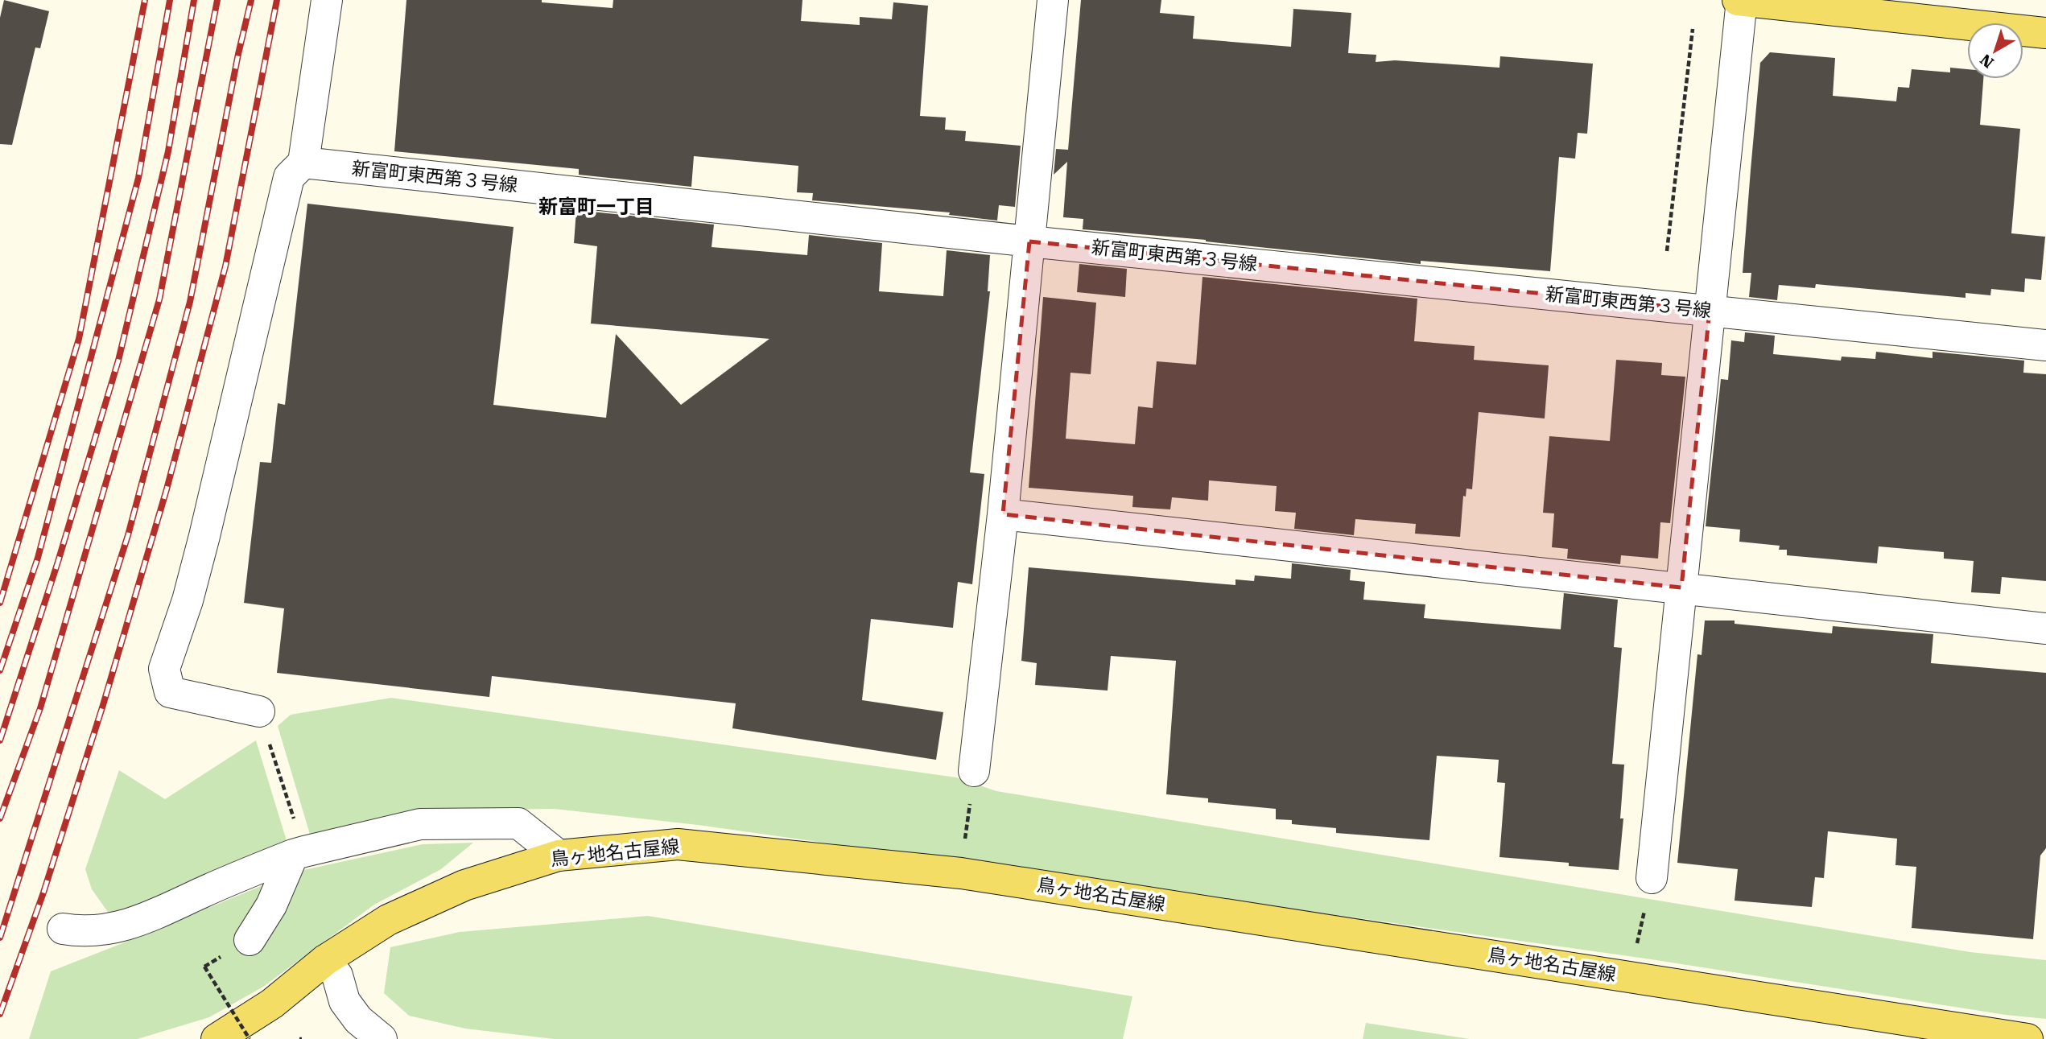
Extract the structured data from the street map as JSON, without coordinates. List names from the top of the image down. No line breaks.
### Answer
{"streets":{"main road":["鳥ヶ地名古屋線"],"street":["新富町東西第３号線"]},"districts":["新富町一丁目"],"north":"bottom left"}
